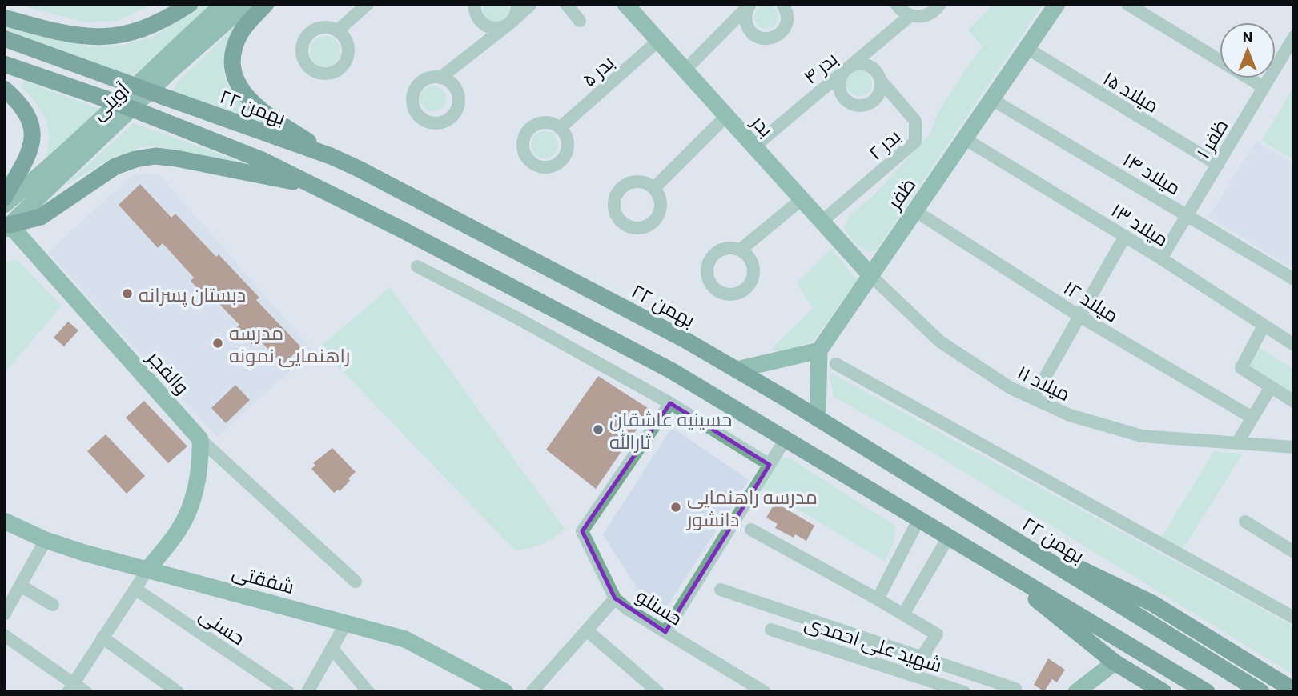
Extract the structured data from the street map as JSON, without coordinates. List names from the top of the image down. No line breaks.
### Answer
{"streets":{"highway":["۲۲ بهمن"],"street":["بدر ۴","بدر ۵","میلاد ۱۵","آوینی","بدر","ظفر ۱","بدر ۲","میلاد ۱۴","ظفر","میلاد ۱۳","میلاد ۱۲","والفجر","میلاد ۱۱","شفقتی","حسنلو","حسنی","شهید علی احمدی"]},"crossings":[["بدر ۴","بدر"],["بدر ۴","بدر ۲"],["بدر ۵","بدر"],["میلاد ۱۵","ظفر ۱"],["میلاد ۱۵","ظفر"],["آوینی","والفجر"],["بدر","بدر ۲"],["بدر","ظفر"],["بدر","میلاد ۱۱"],["ظفر ۱","میلاد ۱۴"],["ظفر ۱","میلاد ۱۳"],["میلاد ۱۴","ظفر"],["ظفر","میلاد ۱۳"],["ظفر","میلاد ۱۲"],["ظفر","میلاد ۱۱"]],"places":["دبستان پسرانه","مدرسه راهنمایی نمونه","حسینیه عاشقان ثارالله","مدرسه راهنمایی دانشور"],"north":"top"}
